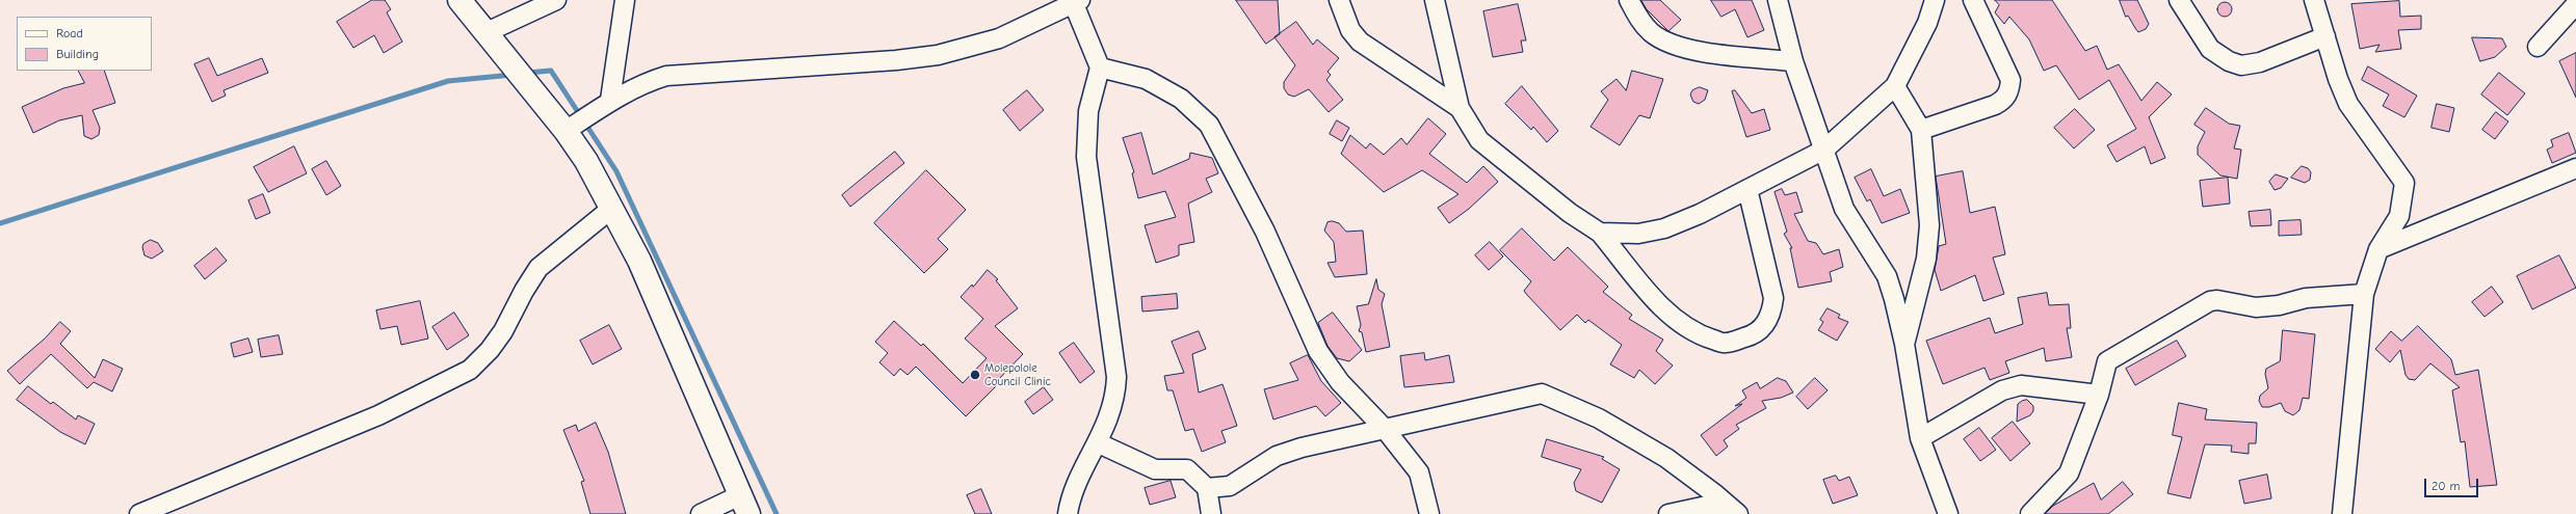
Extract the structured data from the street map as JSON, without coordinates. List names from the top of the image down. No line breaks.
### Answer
{"places":["Molepolole Council Clinic"],"legend":["Road","Building"],"scale_bar":"20 m"}
